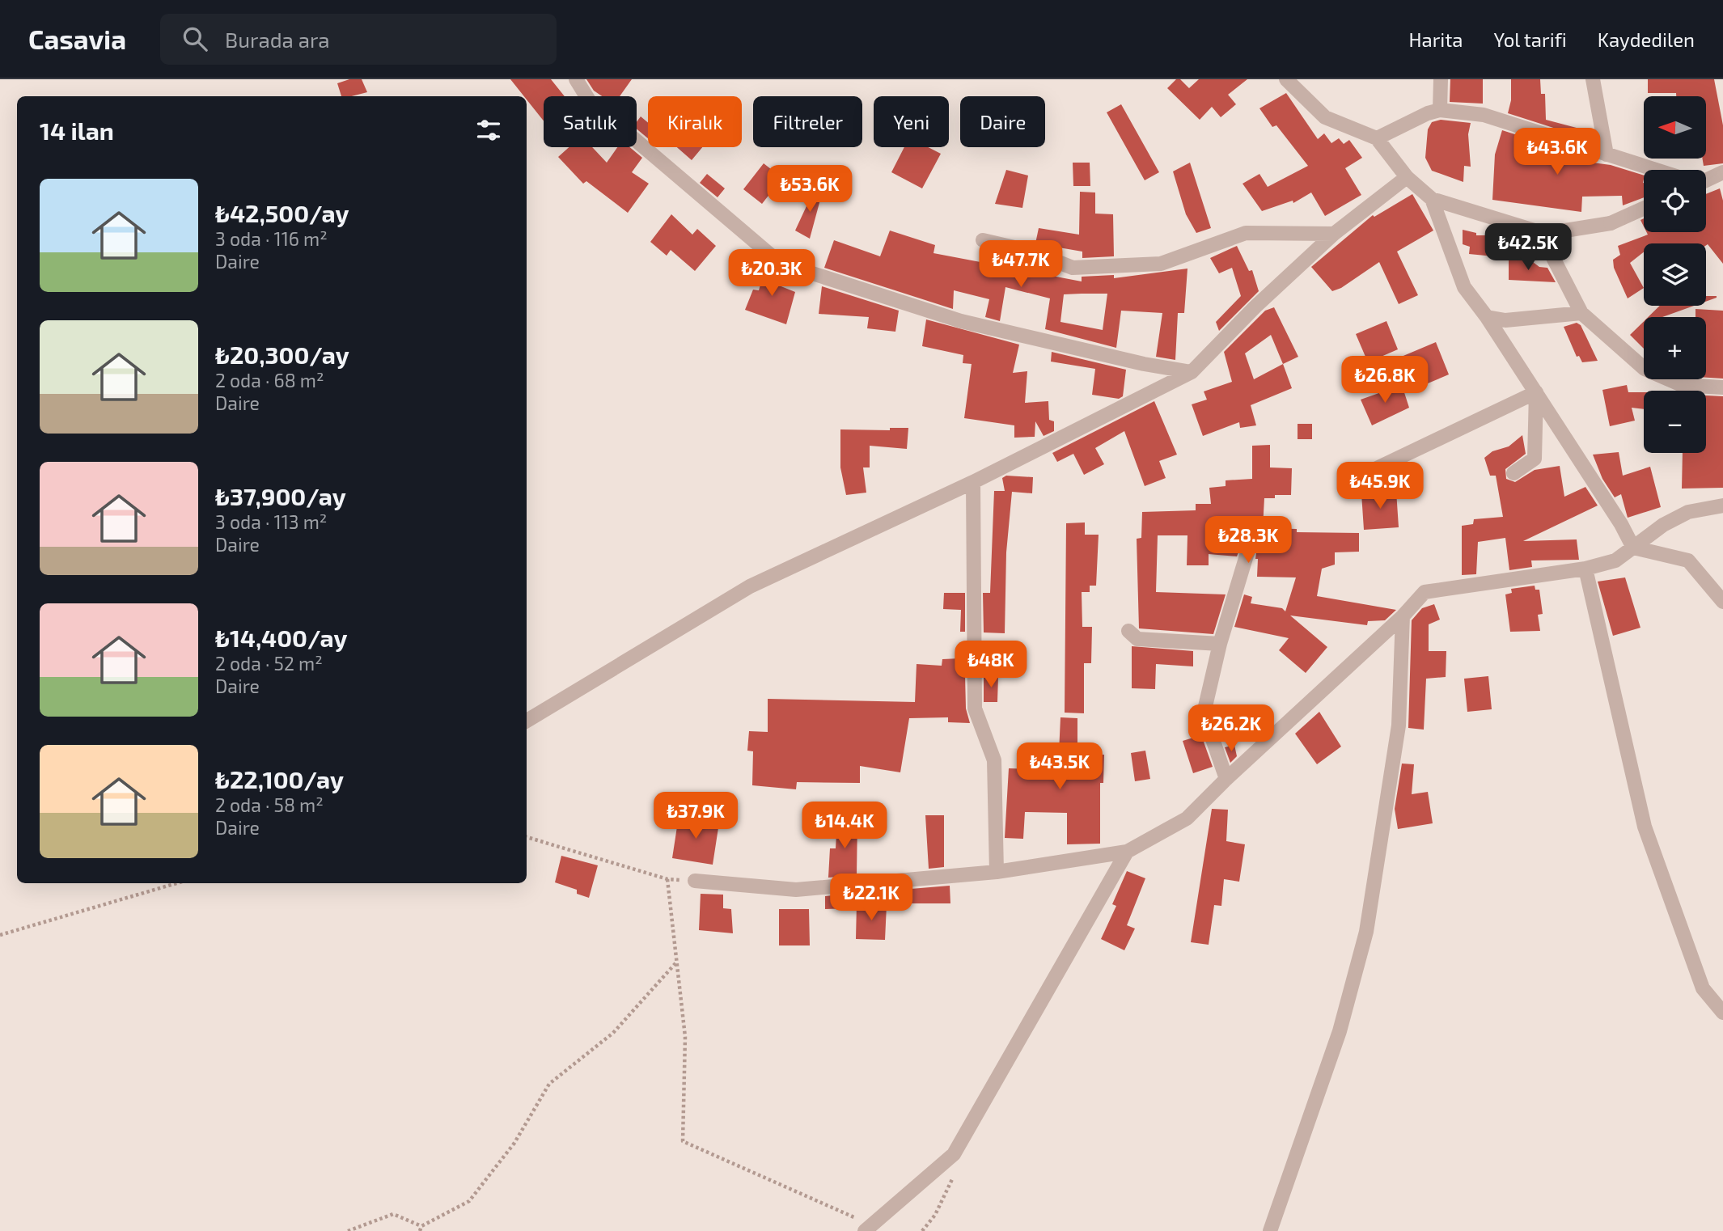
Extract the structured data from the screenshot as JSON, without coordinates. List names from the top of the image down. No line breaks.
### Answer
{"north":"left","page":{"header":"Casavia","search":"Burada ara","nav":["Harita","Yol tarifi","Kaydedilen"],"map_buttons":["+","−"],"chip":["Satılık","Kiralık","Filtreler","Yeni","Daire"],"heading":"14 ilan","price":["₺43.6K","₺53.6K","₺42.5K","₺47.7K","₺20.3K","₺26.8K","₺45.9K","₺28.3K","₺48K","₺26.2K","₺43.5K","₺37.9K","₺14.4K","₺22.1K"],"list":[{"name":"₺42,500/ay","note":"3 oda · 116 m² · Daire"},{"name":"₺20,300/ay","note":"2 oda · 68 m² · Daire"},{"name":"₺37,900/ay","note":"3 oda · 113 m² · Daire"},{"name":"₺14,400/ay","note":"2 oda · 52 m² · Daire"},{"name":"₺22,100/ay","note":"2 oda · 58 m² · Daire"}]}}
